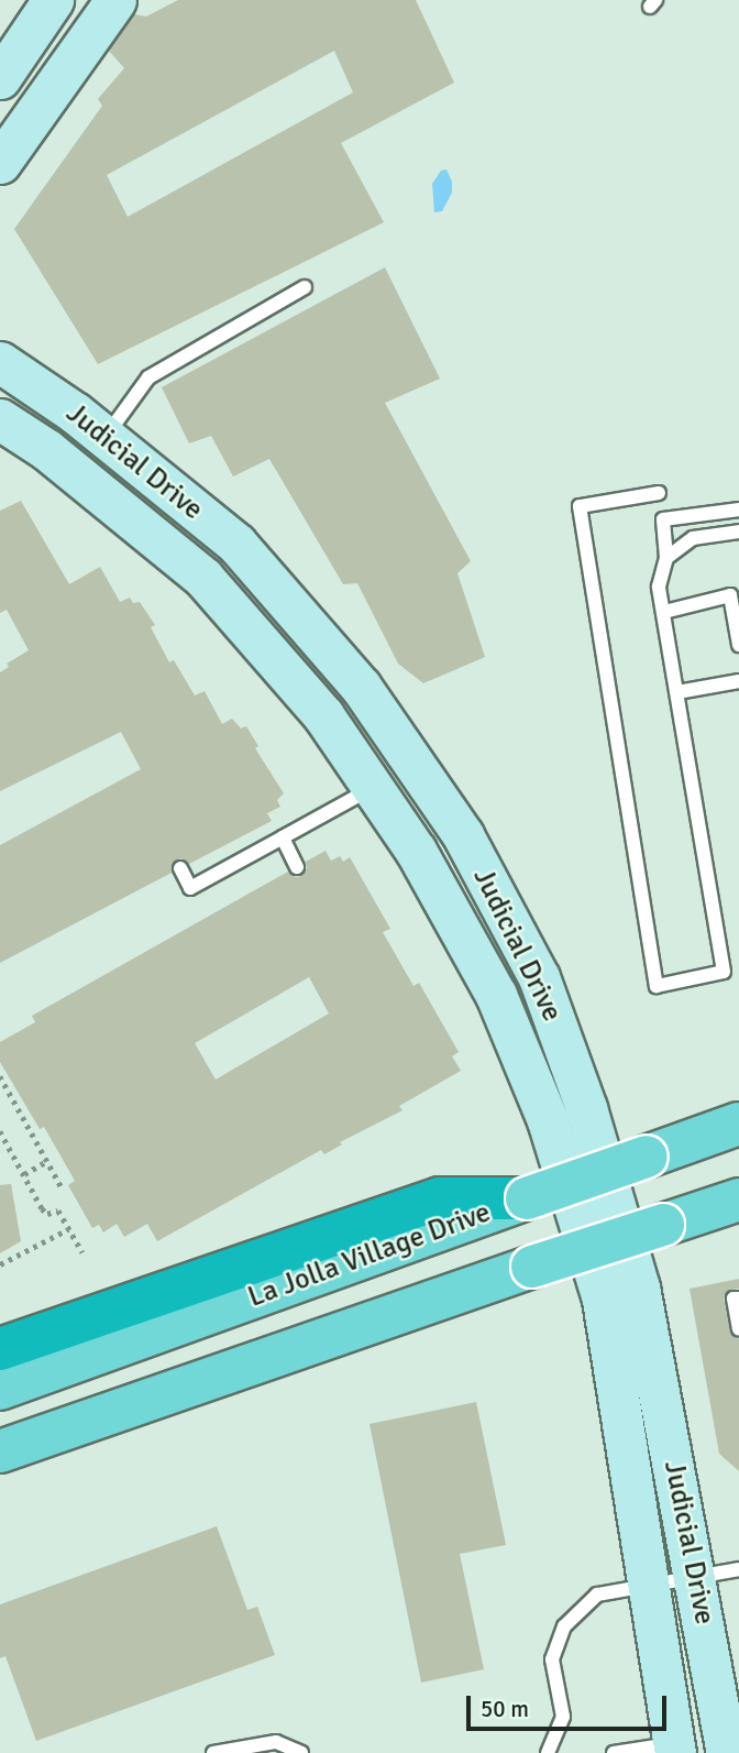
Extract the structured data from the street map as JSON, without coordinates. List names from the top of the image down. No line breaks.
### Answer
{"streets":{"main road":["La Jolla Village Drive"],"street":["Judicial Drive"]},"scale_bar":"50 m"}
